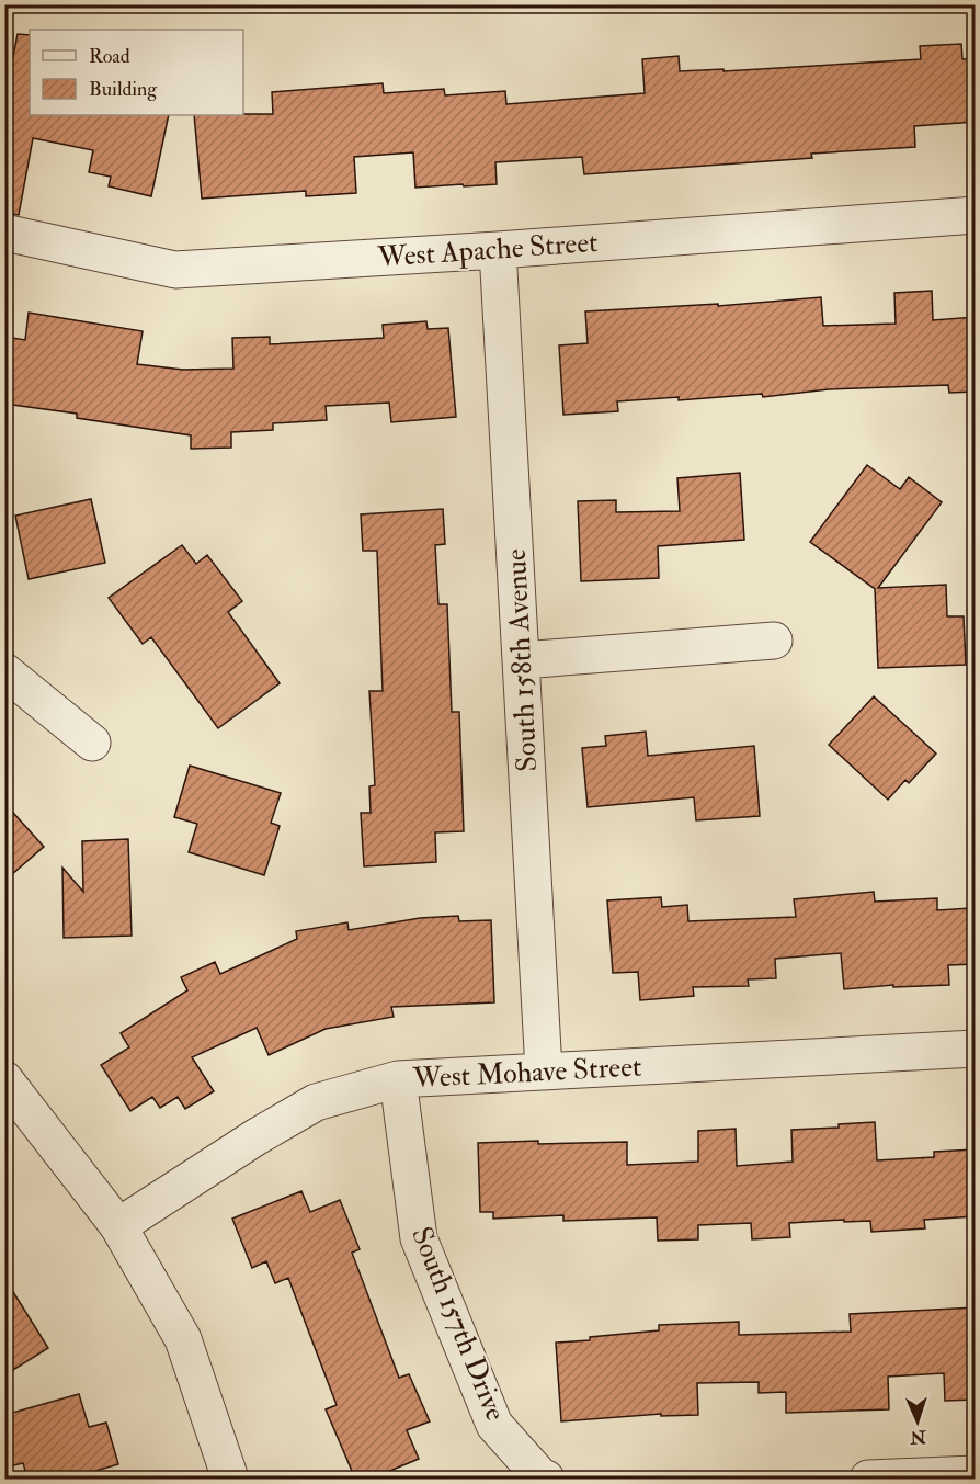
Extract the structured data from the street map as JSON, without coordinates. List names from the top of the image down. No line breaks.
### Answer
{"streets":{"street":["West Apache Street","South 158th Avenue","West Mohave Street","South 157th Drive"]},"crossings":[["West Apache Street","South 158th Avenue"],["South 158th Avenue","West Mohave Street"],["West Mohave Street","South 157th Drive"]],"legend":["Road","Building"],"north":"bottom"}
